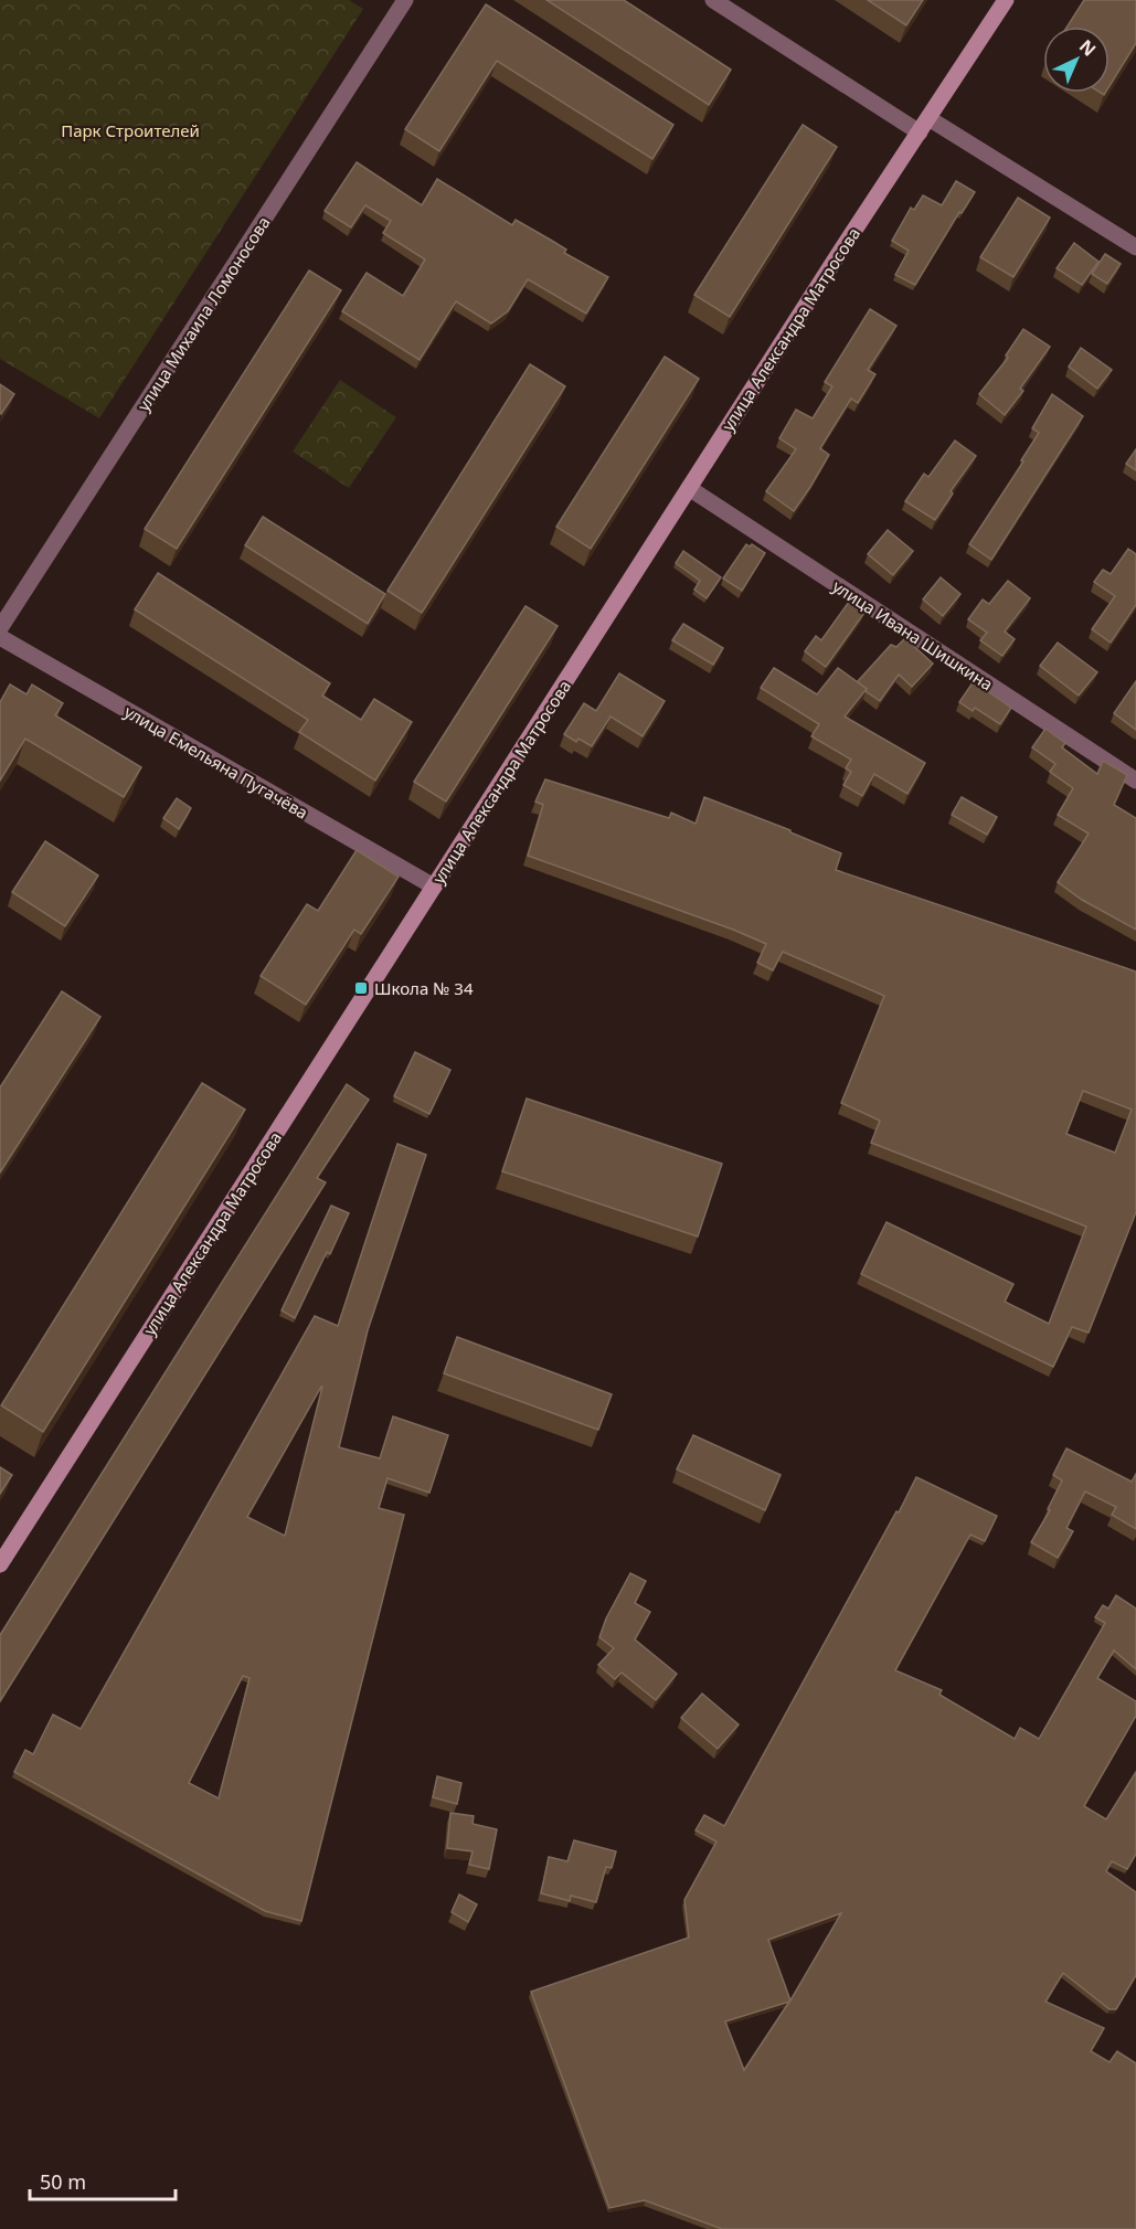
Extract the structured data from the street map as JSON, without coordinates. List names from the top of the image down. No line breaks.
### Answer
{"streets":{"street":["улица Михаила Ломоносова","улица Александра Матросова","улица Ивана Шишкина","улица Емельяна Пугачёва"]},"crossings":[["улица Александра Матросова","улица Ивана Шишкина"],["улица Александра Матросова","улица Емельяна Пугачёва"]],"parks":["Парк Строителей"],"places":{"transit":["Школа № 34"]},"scale_bar":"50 m","north":"top right"}
